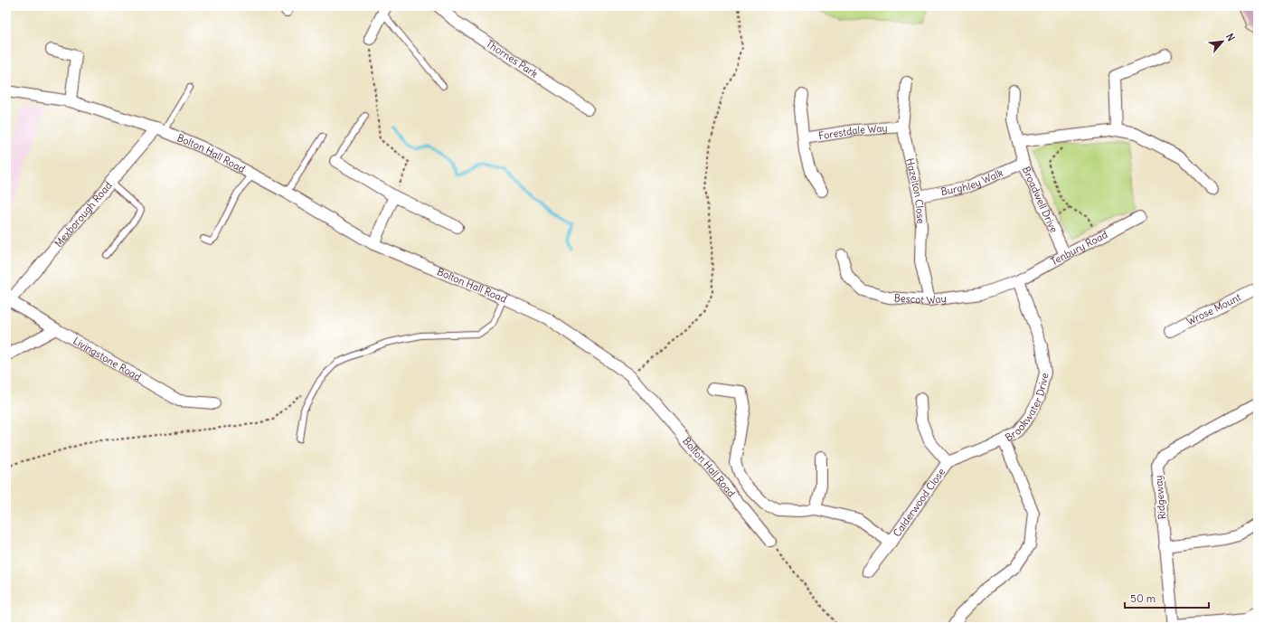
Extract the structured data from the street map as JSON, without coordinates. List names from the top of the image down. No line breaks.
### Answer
{"streets":{"street":["Thornes Park","Forestdale Way","Bolton Hall Road","Burghley Walk","Hazelton Close","Broadwell Drive","Mexborough Road","Tenbury Road","Bescot Way","Wrose Mount","Livingstone Road","Brookwater Drive","Ridgeway","Calderwood Close"]},"crossings":[["Forestdale Way","Hazelton Close"],["Bolton Hall Road","Mexborough Road"],["Burghley Walk","Hazelton Close"],["Burghley Walk","Broadwell Drive"],["Hazelton Close","Bescot Way"],["Broadwell Drive","Tenbury Road"],["Mexborough Road","Livingstone Road"],["Tenbury Road","Bescot Way"],["Tenbury Road","Brookwater Drive"],["Bescot Way","Brookwater Drive"],["Brookwater Drive","Calderwood Close"]],"scale_bar":"50 m","north":"top right"}
